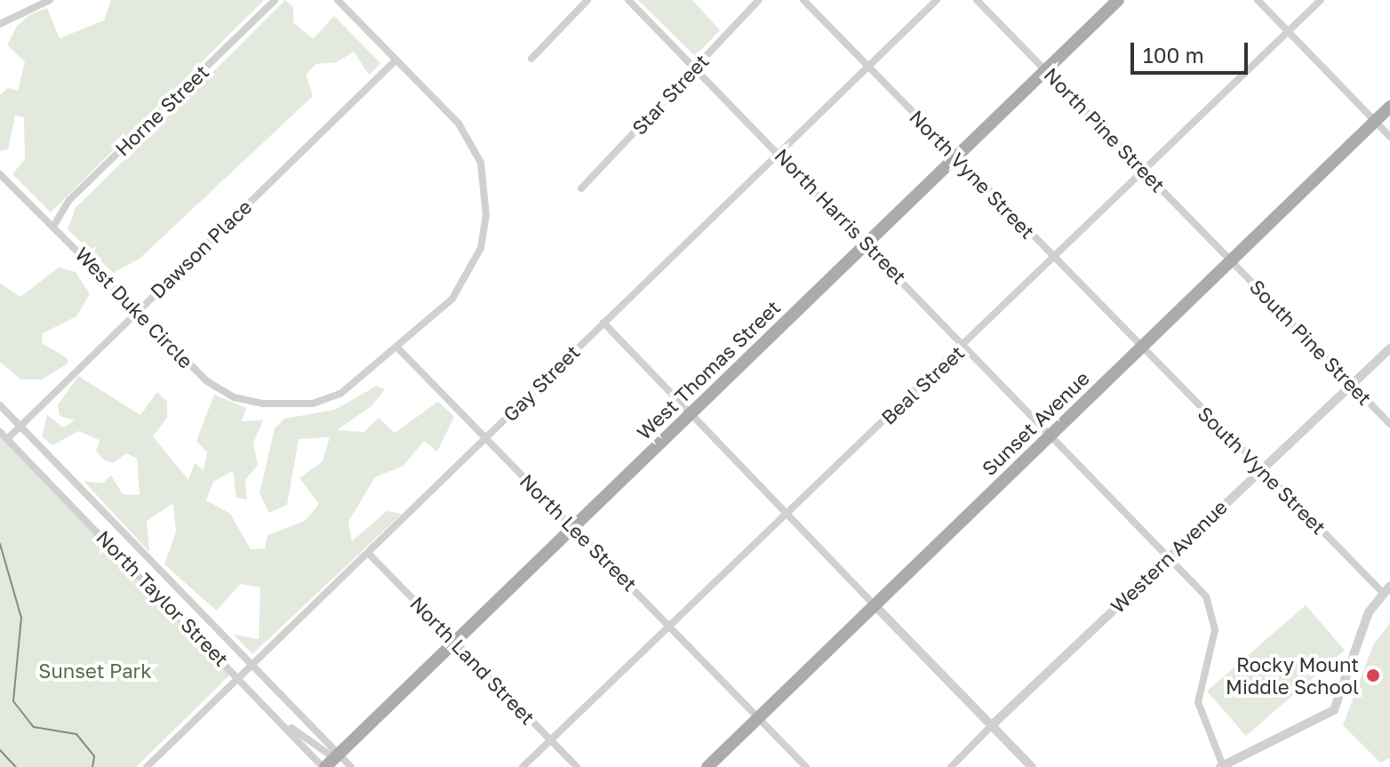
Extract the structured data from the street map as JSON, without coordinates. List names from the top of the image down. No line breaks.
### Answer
{"streets":{"main road":["West Thomas Street","Sunset Avenue"],"street":["Star Street","Horne Street","North Pine Street","North Vyne Street","North Harris Street","Dawson Place","West Duke Circle","South Pine Street","Gay Street","Beal Street","South Vyne Street","North Lee Street","Western Avenue","North Taylor Street","North Land Street"]},"crossings":[["Star Street","North Harris Street"],["Horne Street","West Duke Circle"],["North Pine Street","South Pine Street"],["North Pine Street","West Thomas Street"],["North Pine Street","Beal Street"],["North Pine Street","Sunset Avenue"],["North Vyne Street","West Thomas Street"],["North Vyne Street","Gay Street"],["North Vyne Street","Beal Street"],["North Vyne Street","Sunset Avenue"],["North Vyne Street","South Vyne Street"],["North Harris Street","West Thomas Street"],["North Harris Street","Gay Street"],["North Harris Street","Beal Street"],["North Harris Street","Sunset Avenue"],["North Harris Street","Western Avenue"],["Dawson Place","West Duke Circle"],["Dawson Place","North Taylor Street"],["West Duke Circle","North Lee Street"],["South Pine Street","Sunset Avenue"],["South Pine Street","Western Avenue"],["West Thomas Street","North Lee Street"],["West Thomas Street","North Taylor Street"],["West Thomas Street","North Land Street"],["Gay Street","North Lee Street"],["Gay Street","North Taylor Street"],["Gay Street","North Land Street"],["Beal Street","North Lee Street"],["Beal Street","North Land Street"],["Sunset Avenue","South Vyne Street"],["Sunset Avenue","North Lee Street"],["South Vyne Street","Western Avenue"]],"parks":["Sunset Park"],"places":["Rocky Mount Middle School"],"scale_bar":"100 m"}
